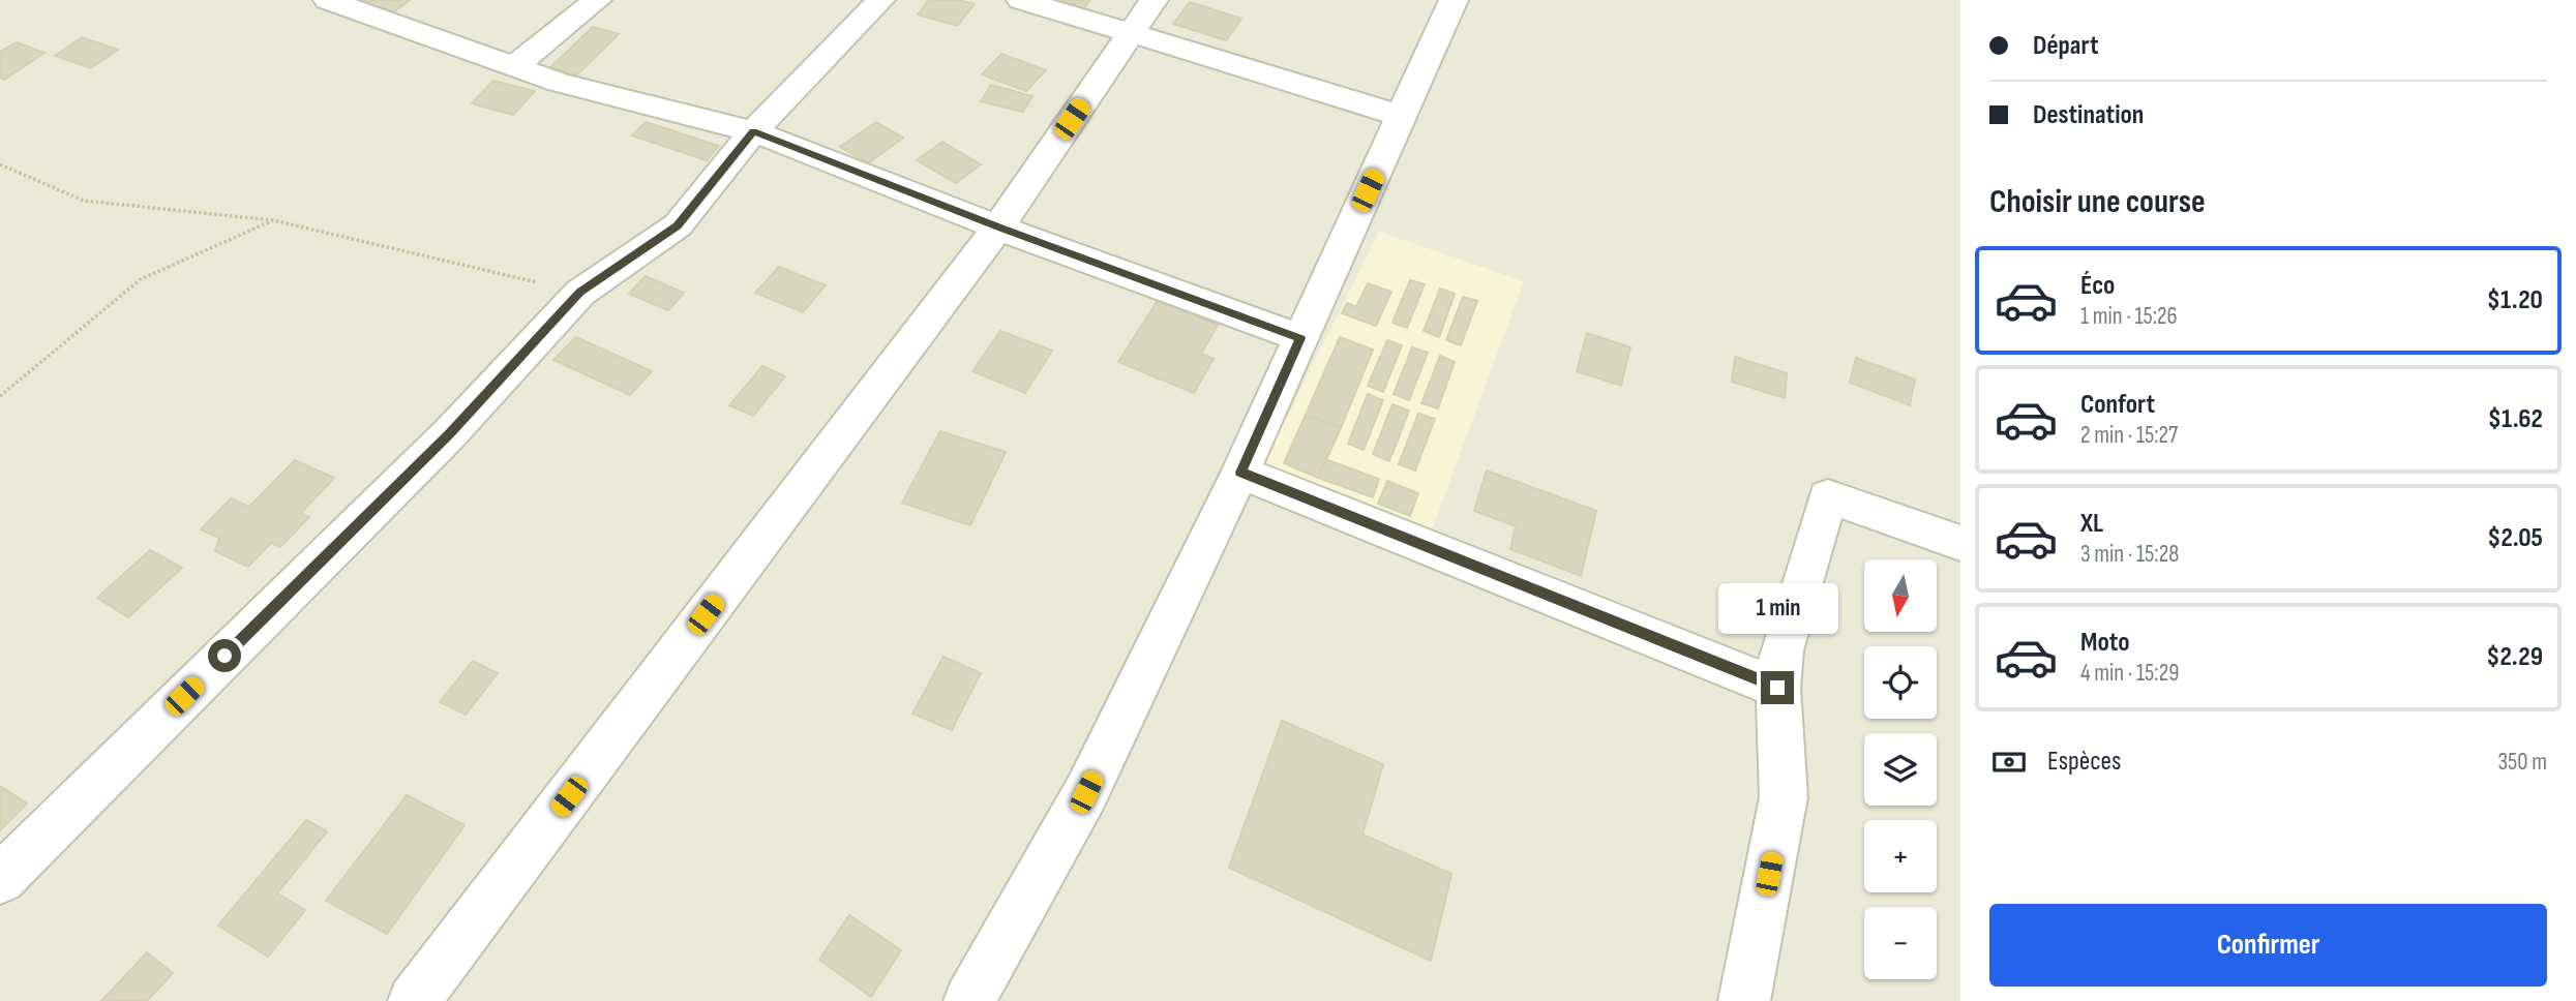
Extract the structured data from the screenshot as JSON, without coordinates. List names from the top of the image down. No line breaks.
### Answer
{"north":"bottom","page":{"banner":["Départ","Destination"],"heading":"Choisir une course","list":[{"name":"Éco","note":"1 min · 15:26","value":"$1.20"},{"name":"Confort","note":"2 min · 15:27","value":"$1.62"},{"name":"XL","note":"3 min · 15:28","value":"$2.05"},{"name":"Moto","note":"4 min · 15:29","value":"$2.29"}],"map_buttons":["+","−"],"bubble":"1 min","pay":["Espèces","350 m"],"buttons":"Confirmer"}}
